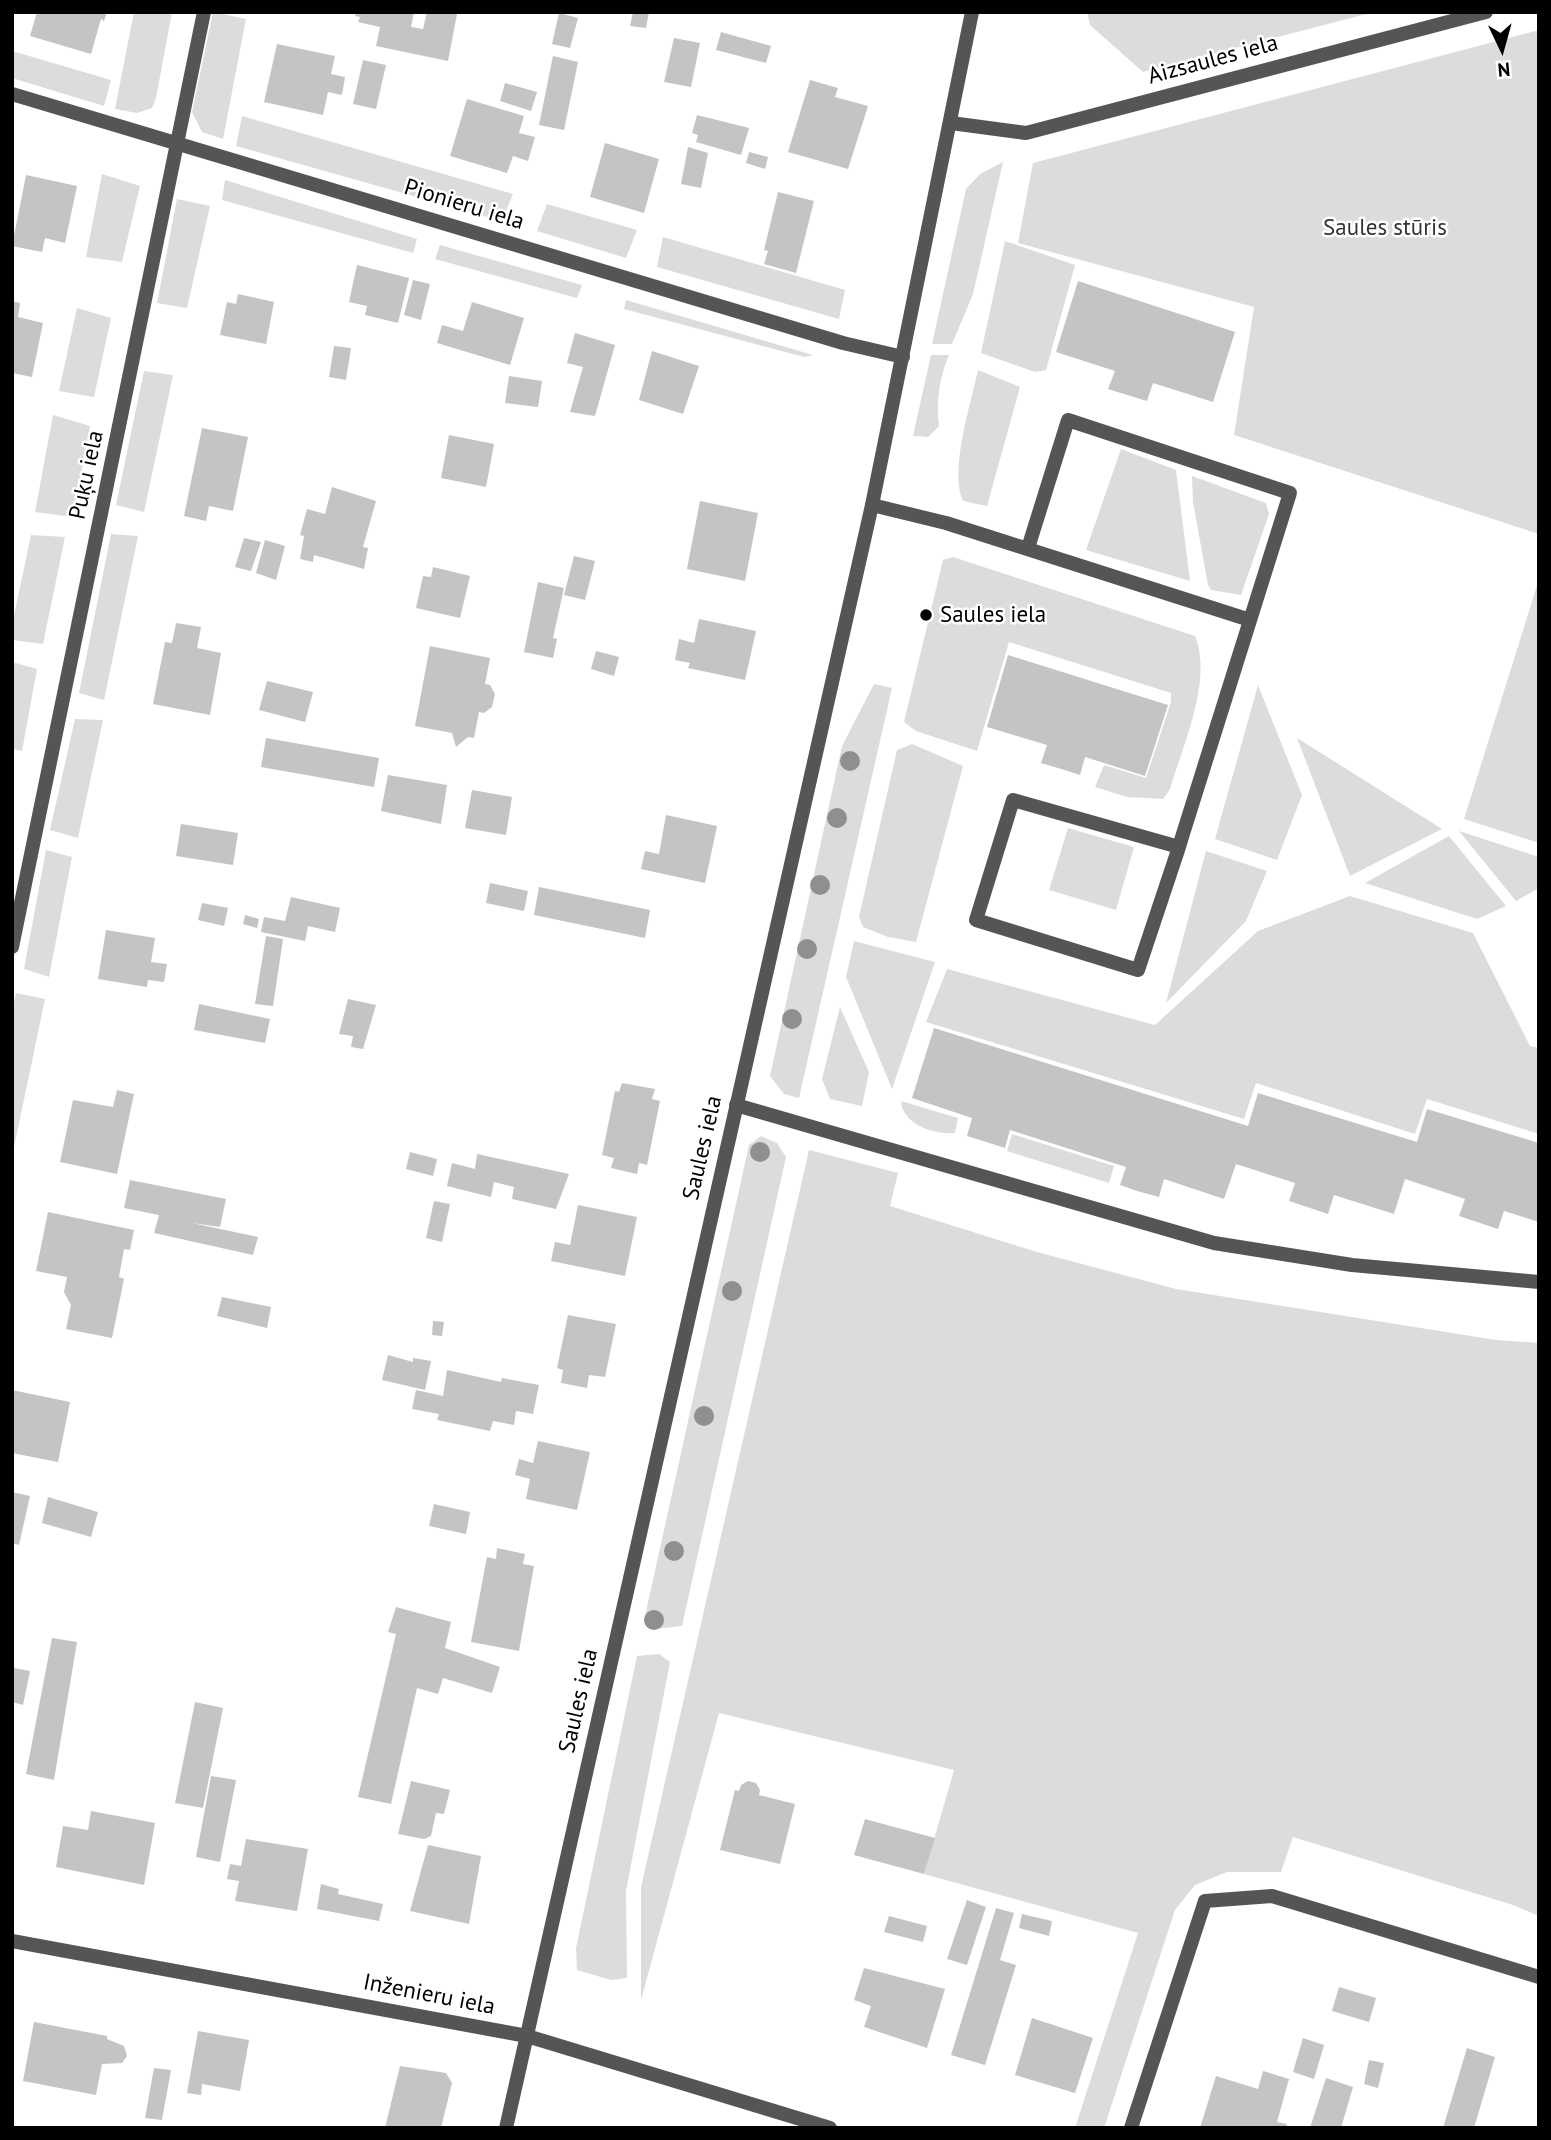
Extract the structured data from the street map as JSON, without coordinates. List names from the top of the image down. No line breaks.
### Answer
{"streets":{"street":["Aizsaules iela","Pionieru iela","Puķu iela","Saules iela","Inženieru iela"]},"crossings":[["Aizsaules iela","Saules iela"],["Pionieru iela","Puķu iela"],["Pionieru iela","Saules iela"],["Saules iela","Inženieru iela"]],"parks":["Saules stūris"],"places":["Saules iela"],"north":"bottom"}
